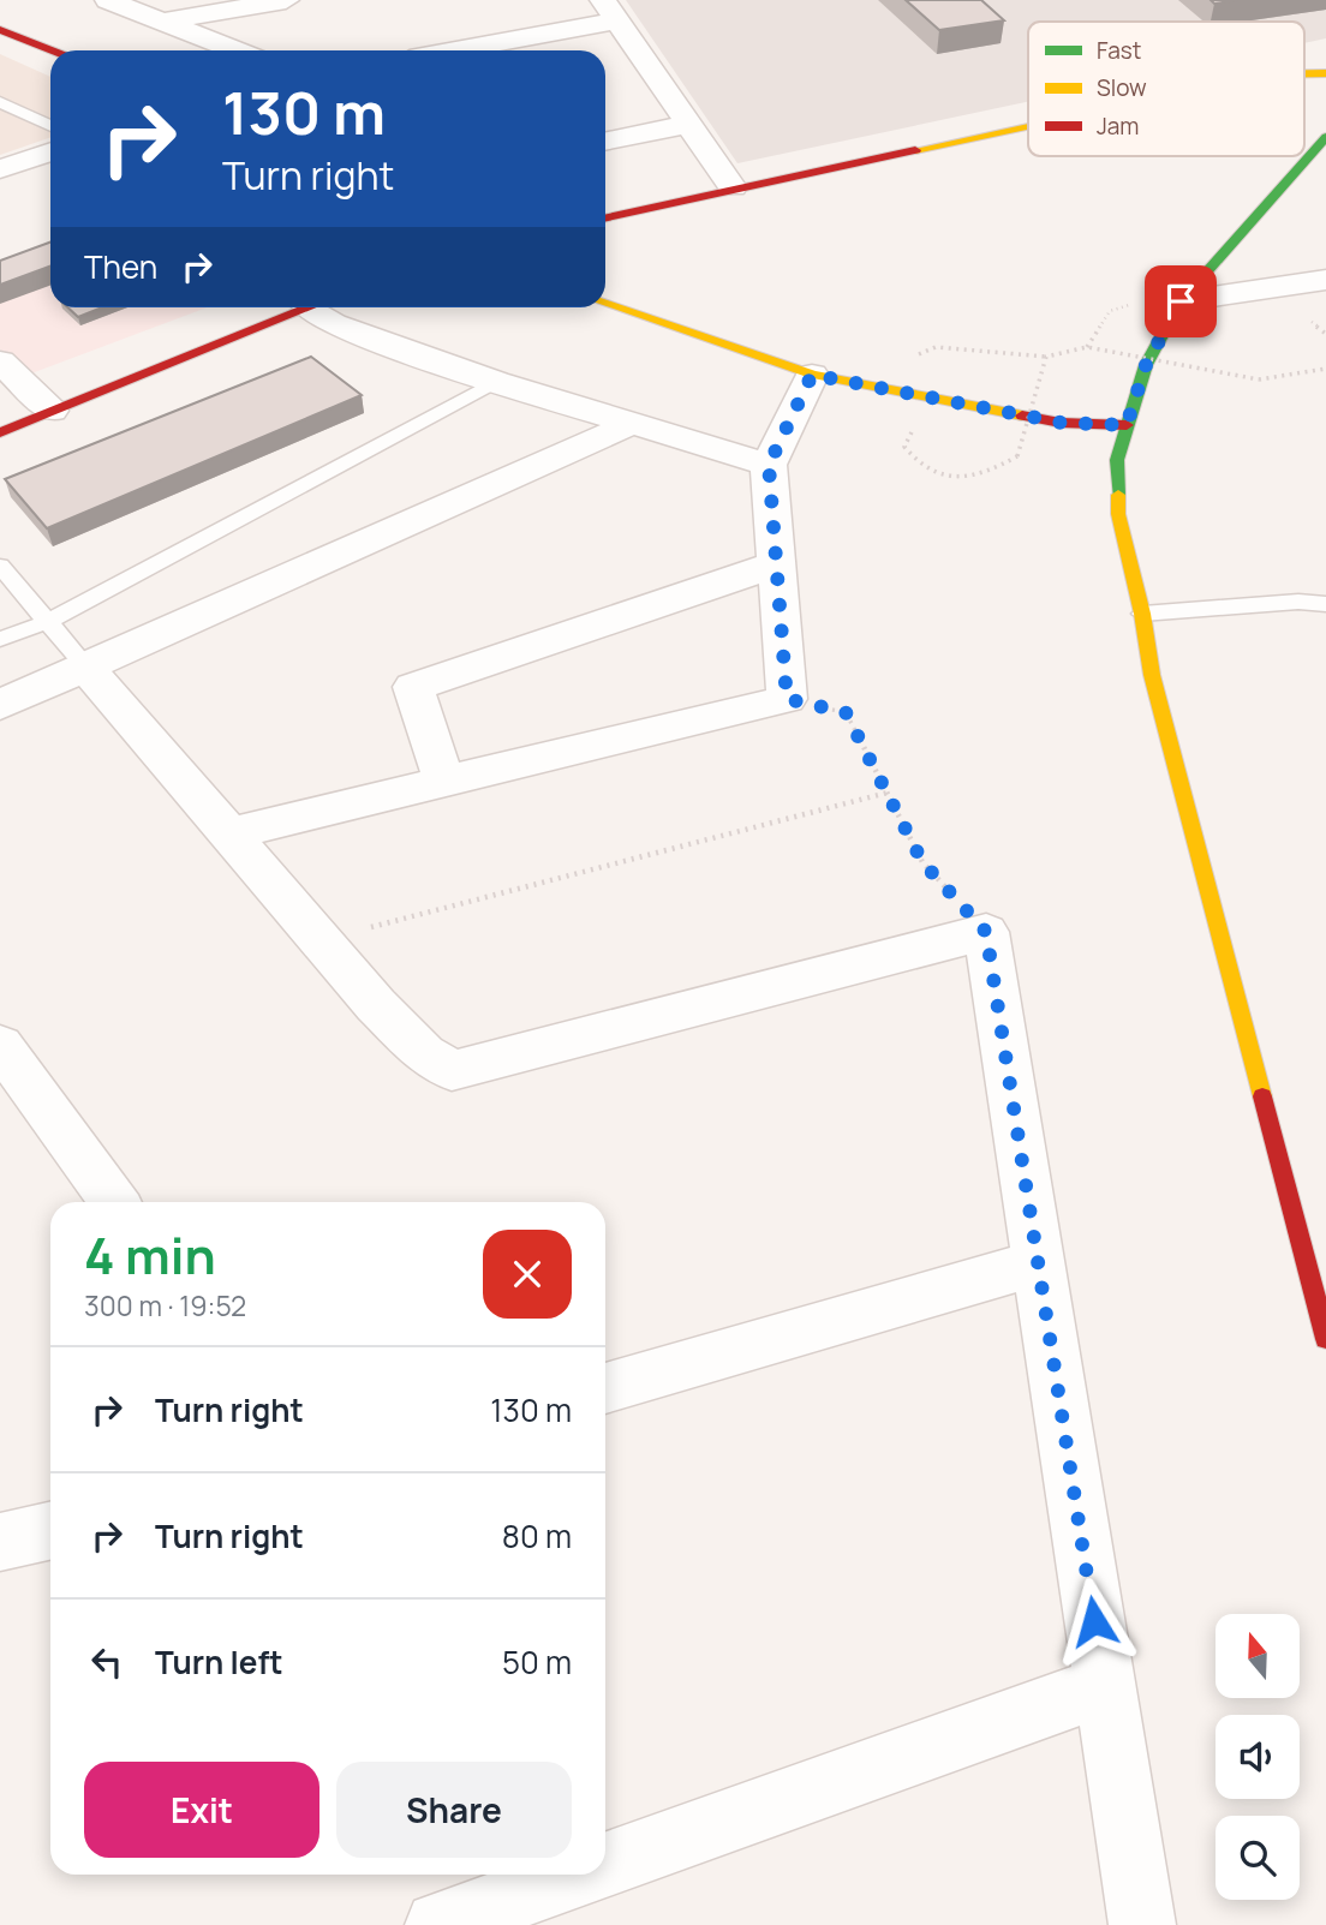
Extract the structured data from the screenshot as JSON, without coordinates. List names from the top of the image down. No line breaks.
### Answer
{"legend":["Fast","Slow","Jam"],"north":"top","page":{"turn":["130 m","Turn right"],"then":"Then","heading":["4 min","300 m · 19:52"],"list":[{"name":"Turn right","value":"130 m"},{"name":"Turn right","value":"80 m"},{"name":"Turn left","value":"50 m"}],"buttons":["Exit","Share"]}}
